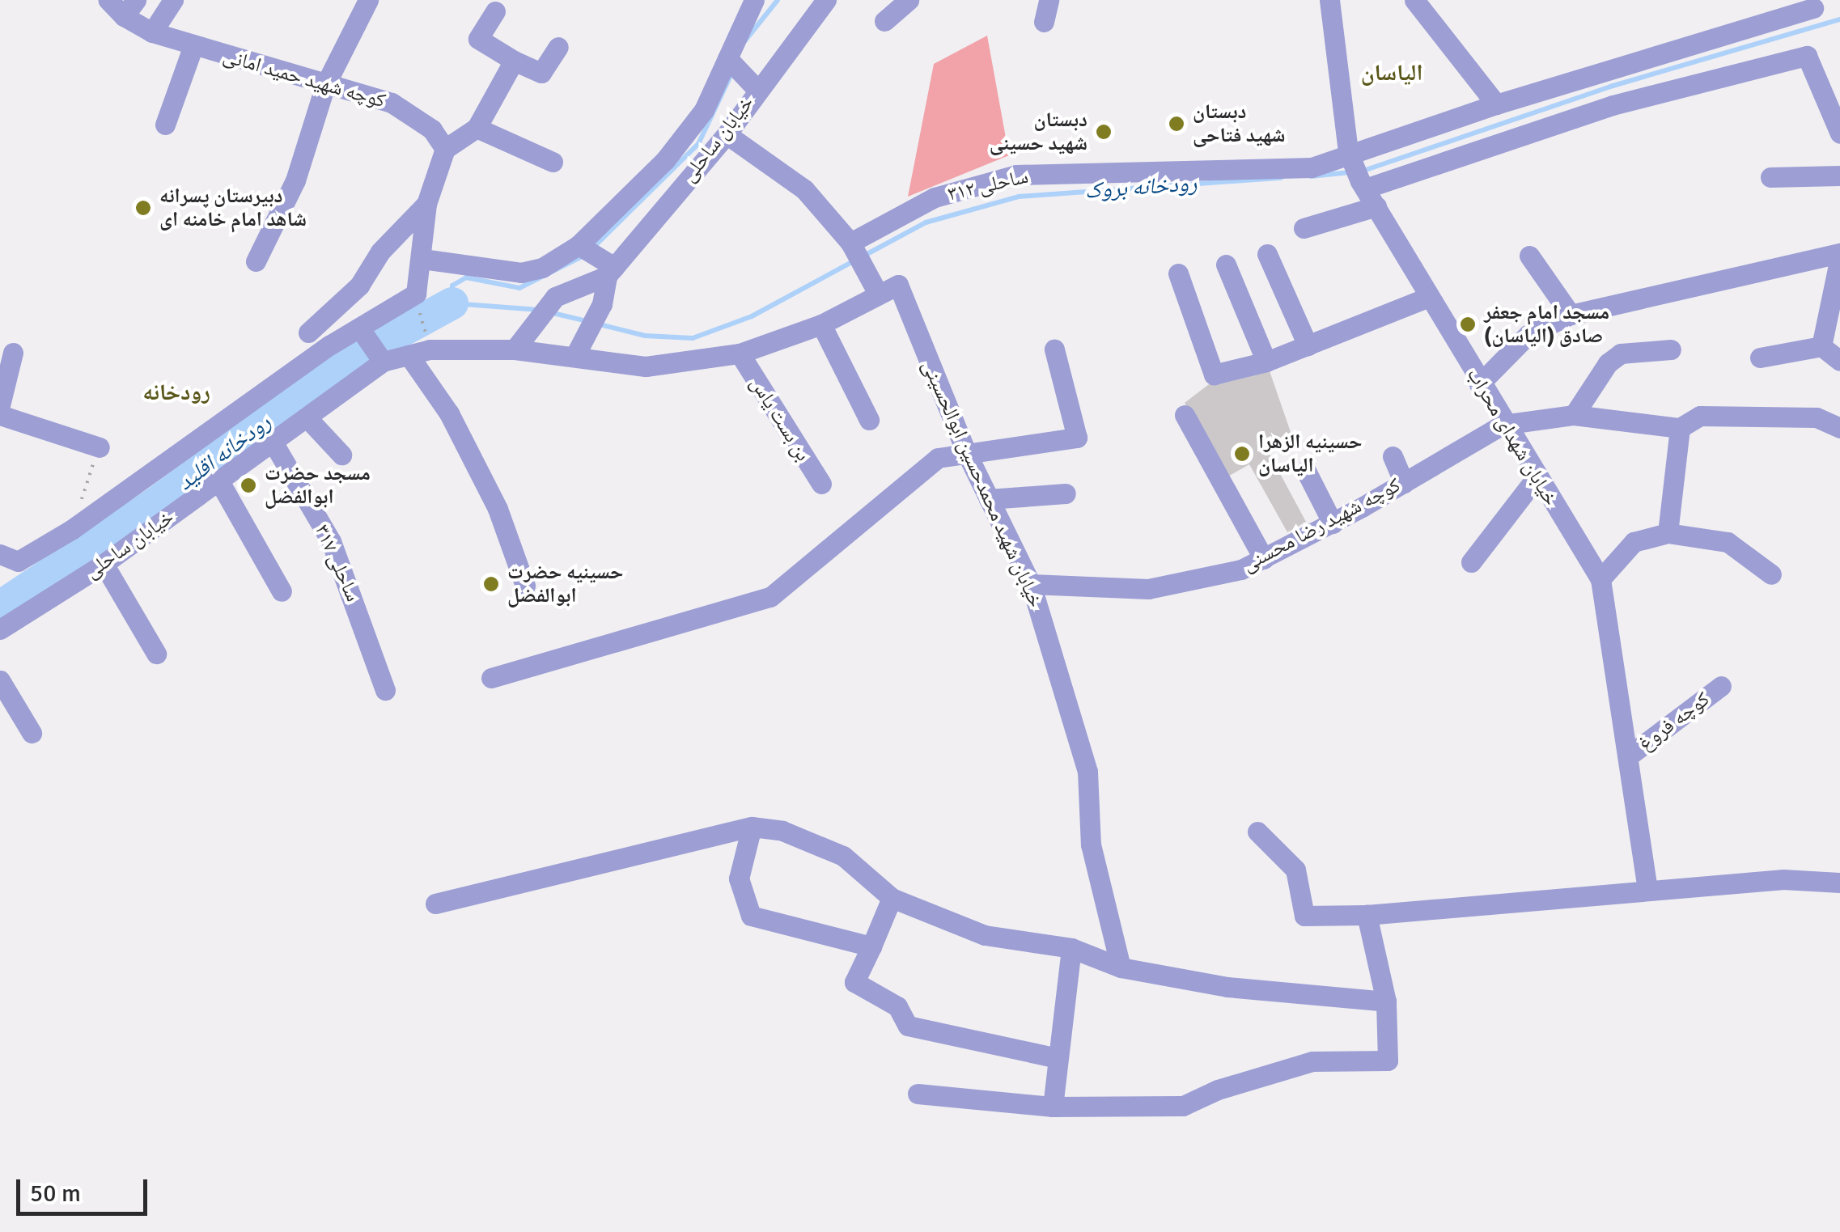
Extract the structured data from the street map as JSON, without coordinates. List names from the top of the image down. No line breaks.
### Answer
{"streets":{"street":["کوچه شهید حمید امانی","خیابان ساحلی","ساحلی ۳۱۲","بن بست یاس","خیابان شهدای محراب","خیابان شهید محمدحسین ابوالحسینی","کوچه شهید رضا محسنی","ساحلی ۳۱۷","کوچه فروغ"]},"crossings":[["خیابان ساحلی","بن بست یاس"],["خیابان ساحلی","خیابان شهید محمدحسین ابوالحسینی"],["خیابان ساحلی","ساحلی ۳۱۷"],["ساحلی ۳۱۲","خیابان شهدای محراب"],["خیابان شهدای محراب","کوچه شهید رضا محسنی"],["خیابان شهدای محراب","کوچه فروغ"],["خیابان شهید محمدحسین ابوالحسینی","کوچه شهید رضا محسنی"]],"districts":["الیاسان","رودخانه"],"water":["رودخانه بروک","رودخانه اقلید"],"places":["دبستان شهید فتاحی","دبستان شهید حسینی","دبیرستان پسرانه شاهد امام خامنه ای","مسجد امام جعفر صادق (الیاسان)","حسینیه الزهرا الیاسان","مسجد حضرت ابوالفضل","حسینیه حضرت ابوالفضل"],"scale_bar":"50 m"}
